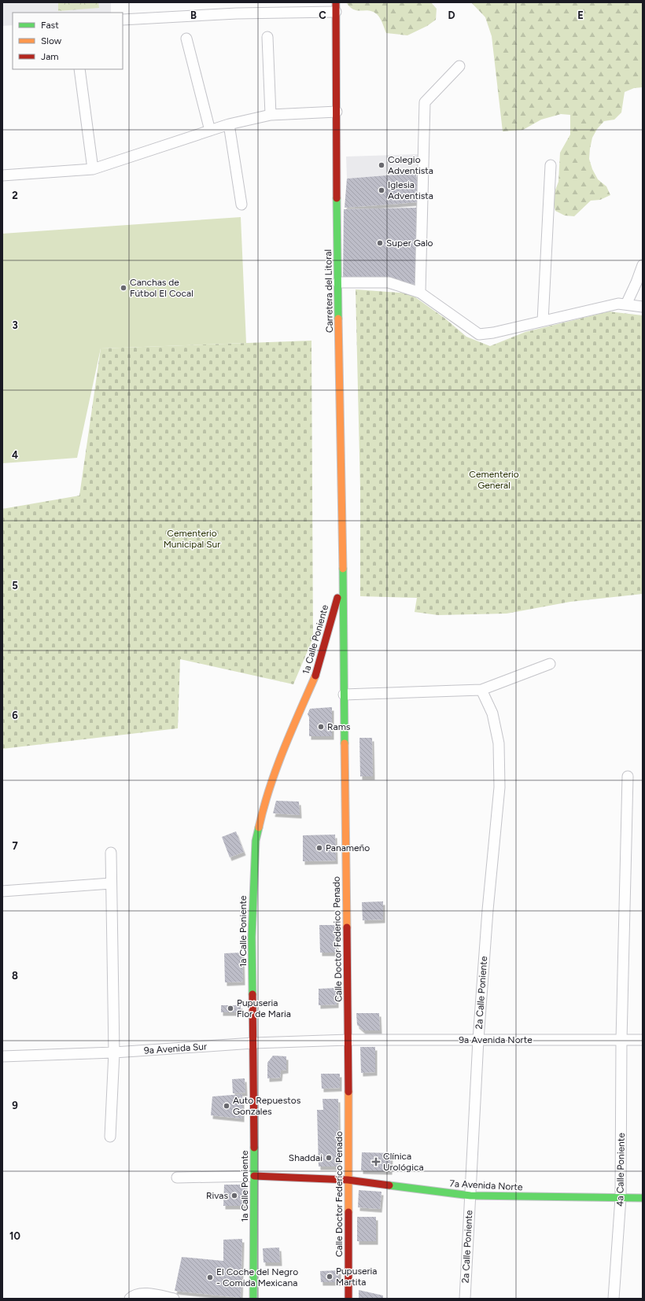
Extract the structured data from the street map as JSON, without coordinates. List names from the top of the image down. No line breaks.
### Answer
{"streets":{"main road":["Carretera del Litoral","1a Calle Poniente","Calle Doctor Federico Penado","7a Avenida Norte"],"street":["2a Calle Poniente","9a Avenida Norte","9a Avenida Sur","4a Calle Poniente"]},"crossings":[["Carretera del Litoral","1a Calle Poniente"],["Carretera del Litoral","Calle Doctor Federico Penado"],["1a Calle Poniente","Calle Doctor Federico Penado"],["1a Calle Poniente","9a Avenida Sur"],["1a Calle Poniente","7a Avenida Norte"],["Calle Doctor Federico Penado","9a Avenida Norte"],["Calle Doctor Federico Penado","9a Avenida Sur"],["Calle Doctor Federico Penado","7a Avenida Norte"],["2a Calle Poniente","9a Avenida Norte"],["2a Calle Poniente","7a Avenida Norte"],["9a Avenida Norte","9a Avenida Sur"],["9a Avenida Norte","4a Calle Poniente"],["4a Calle Poniente","7a Avenida Norte"]],"parks":["Cementerio General","Cementerio Municipal Sur"],"places":{"other":["Colegio Adventista","Iglesia Adventista","Super Galo","Canchas de Fútbol El Cocal","Rams","Panameño","Pupuseria Flor de Maria","Auto Repuestos Gonzales","Shaddai","Rivas","Pupuseria Martita","El Coche del Negro - Comida Mexicana"],"health":["Clínica Urológica"]},"legend":["Fast","Slow","Jam"],"grid":{"columns":["B","C","D","E"],"rows":["2","3","4","5","6","7","8","9","10"]}}
